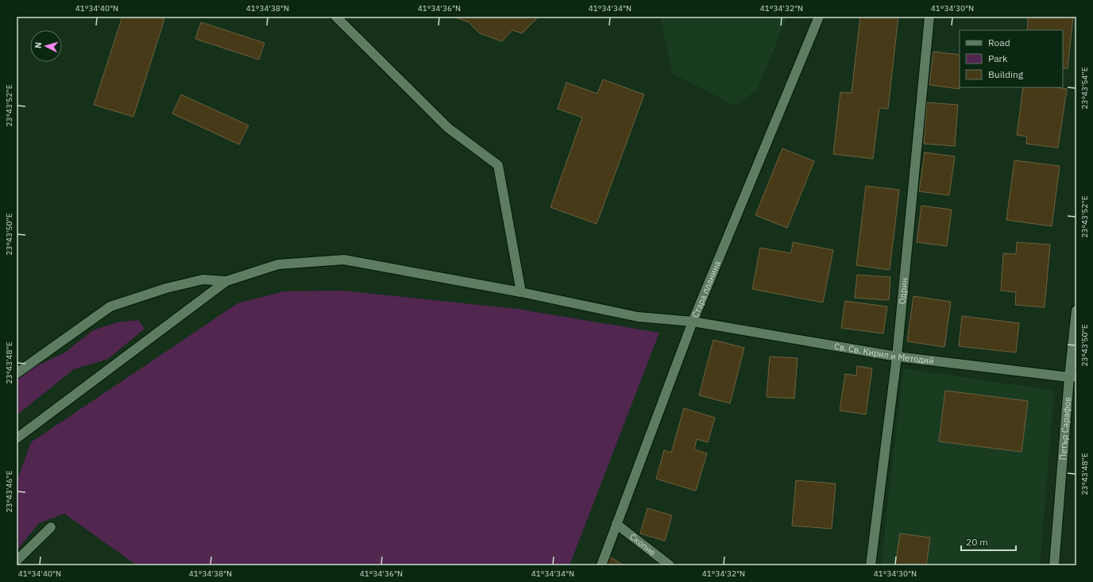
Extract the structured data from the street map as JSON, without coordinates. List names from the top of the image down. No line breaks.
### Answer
{"streets":{"street":["Стара планина","Одрин","Св. Св. Кирил и Методий","Петър Сарафов","Скопие"]},"crossings":[["Стара планина","Св. Св. Кирил и Методий"],["Стара планина","Скопие"],["Одрин","Св. Св. Кирил и Методий"],["Св. Св. Кирил и Методий","Петър Сарафов"]],"legend":["Road","Park","Building"],"scale_bar":"20 m","north":"left","coordinates":["41°34'40\"N","41°34'38\"N","41°34'36\"N","41°34'34\"N","41°34'32\"N","41°34'30\"N","23°43'54\"E","23°43'52\"E","23°43'50\"E","23°43'48\"E","23°43'46\"E"]}
